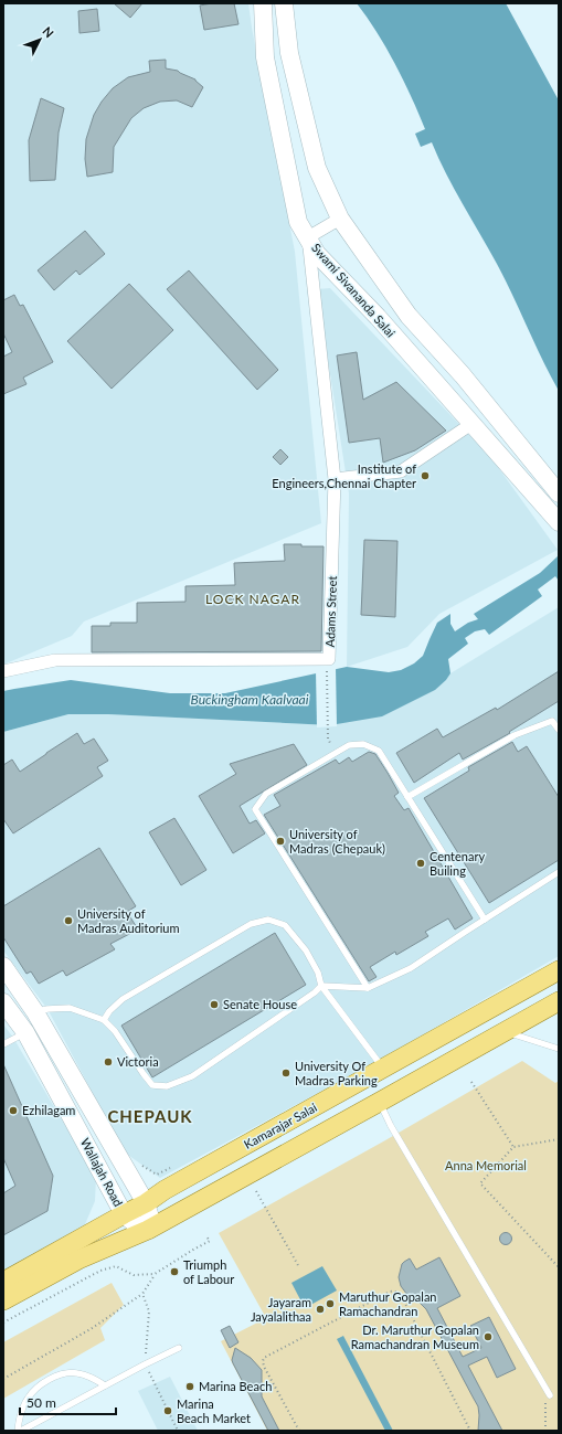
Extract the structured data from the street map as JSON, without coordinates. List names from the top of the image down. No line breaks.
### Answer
{"streets":{"main road":["Kamarajar Salai"],"street":["Swami Sivananda Salai","Adams Street","Wallajah Road"]},"crossings":[["Swami Sivananda Salai","Adams Street"],["Kamarajar Salai","Wallajah Road"]],"districts":["LOCK NAGAR","CHEPAUK"],"water":["Buckingham Kaalvaai"],"parks":["Anna Memorial"],"places":["Institute of Engineers,Chennai Chapter","University of Madras (Chepauk)","Centenary Builing","University of Madras Auditorium","Senate House","Victoria","University Of Madras Parking","Ezhilagam","Triumph of Labour","Maruthur Gopalan Ramachandran","Jayaram Jayalalithaa","Dr. Maruthur Gopalan Ramachandran Museum","Marina Beach","Marina Beach Market"],"scale_bar":"50 m","north":"top right"}
